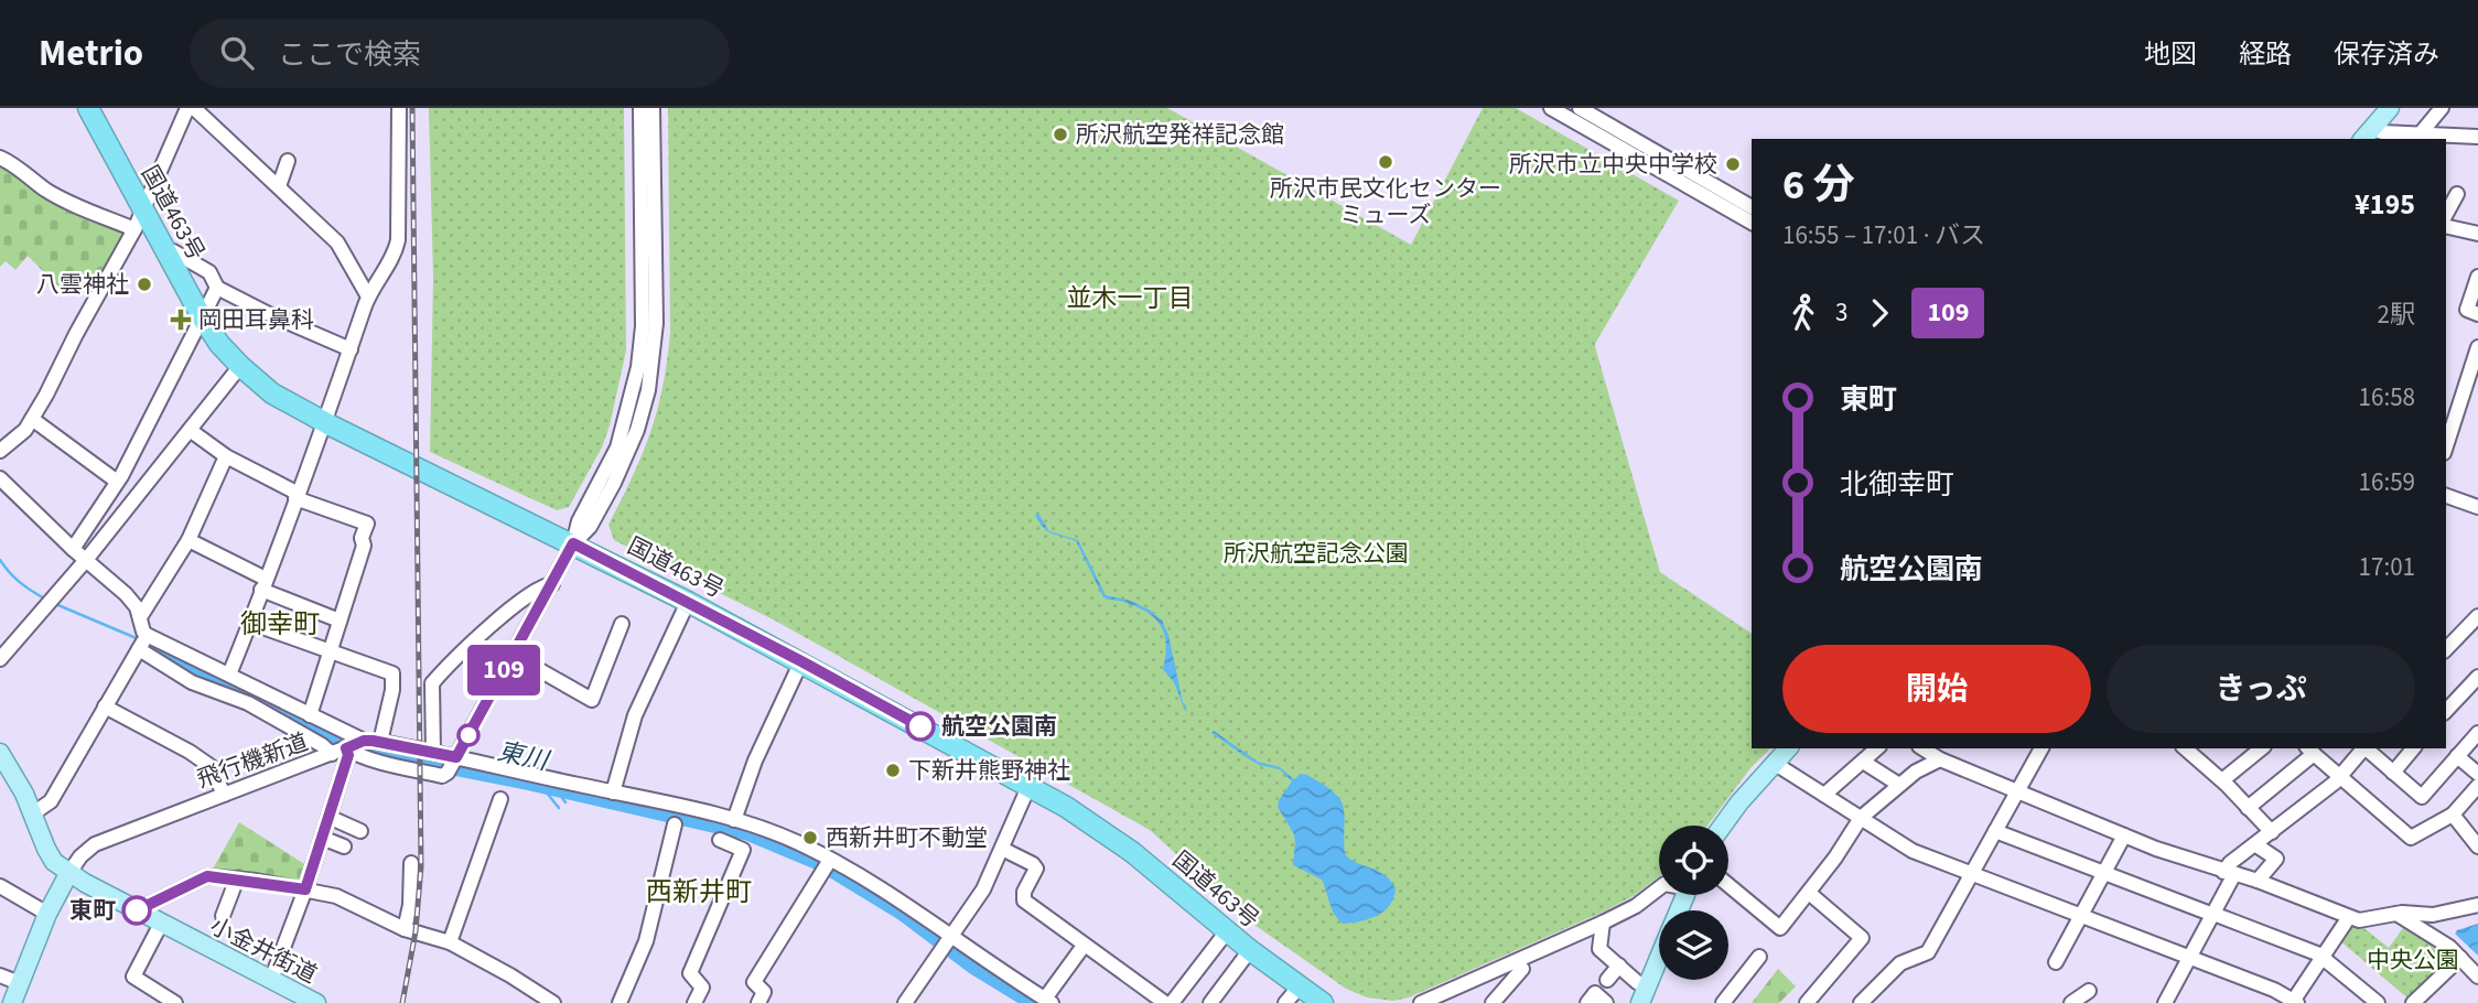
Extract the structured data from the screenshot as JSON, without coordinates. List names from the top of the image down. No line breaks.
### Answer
{"streets":{"highway":["国道463号"],"main road":["小金井街道"],"street":["飛行機新道"]},"crossings":[["飛行機新道","小金井街道"]],"districts":["並木一丁目","御幸町","西新井町"],"water":["東川"],"parks":["所沢航空記念公園","中央公園"],"places":{"other":["所沢航空発祥記念館","所沢市民文化センター ミューズ","所沢市立中央中学校","八雲神社","航空公園南","下新井熊野神社","西新井町不動堂","東町"],"health":["岡田耳鼻科"]},"lines":["bus line 109"],"page":{"header":"Metrio","search":"ここで検索","nav":["地図","経路","保存済み"],"on_map":"109","heading":["6 分","16:55 – 17:01 · バス","¥195"],"legs":["3","109","2駅"],"list":[{"name":"東町","value":"16:58"},{"name":"北御幸町","value":"16:59"},{"name":"航空公園南","value":"17:01"}],"buttons":["開始","きっぷ"]}}
